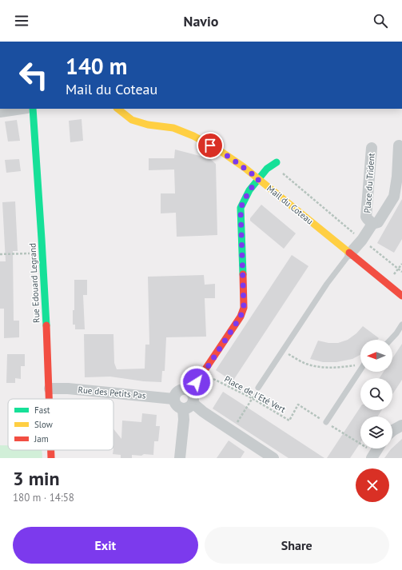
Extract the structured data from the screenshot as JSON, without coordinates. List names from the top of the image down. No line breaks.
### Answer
{"streets":{"street":["Place du Trident","Mail du Coteau","Rue Edouard Legrand","Rue des Petits Pas"],"path":["Place de l'Eté Vert"]},"crossings":[["Rue Edouard Legrand","Rue des Petits Pas"]],"legend":["Fast","Slow","Jam"],"north":"left","page":{"header":"Navio","turn":["140 m","Mail du Coteau"],"heading":["3 min","180 m · 14:58"],"buttons":["Exit","Share"]}}
